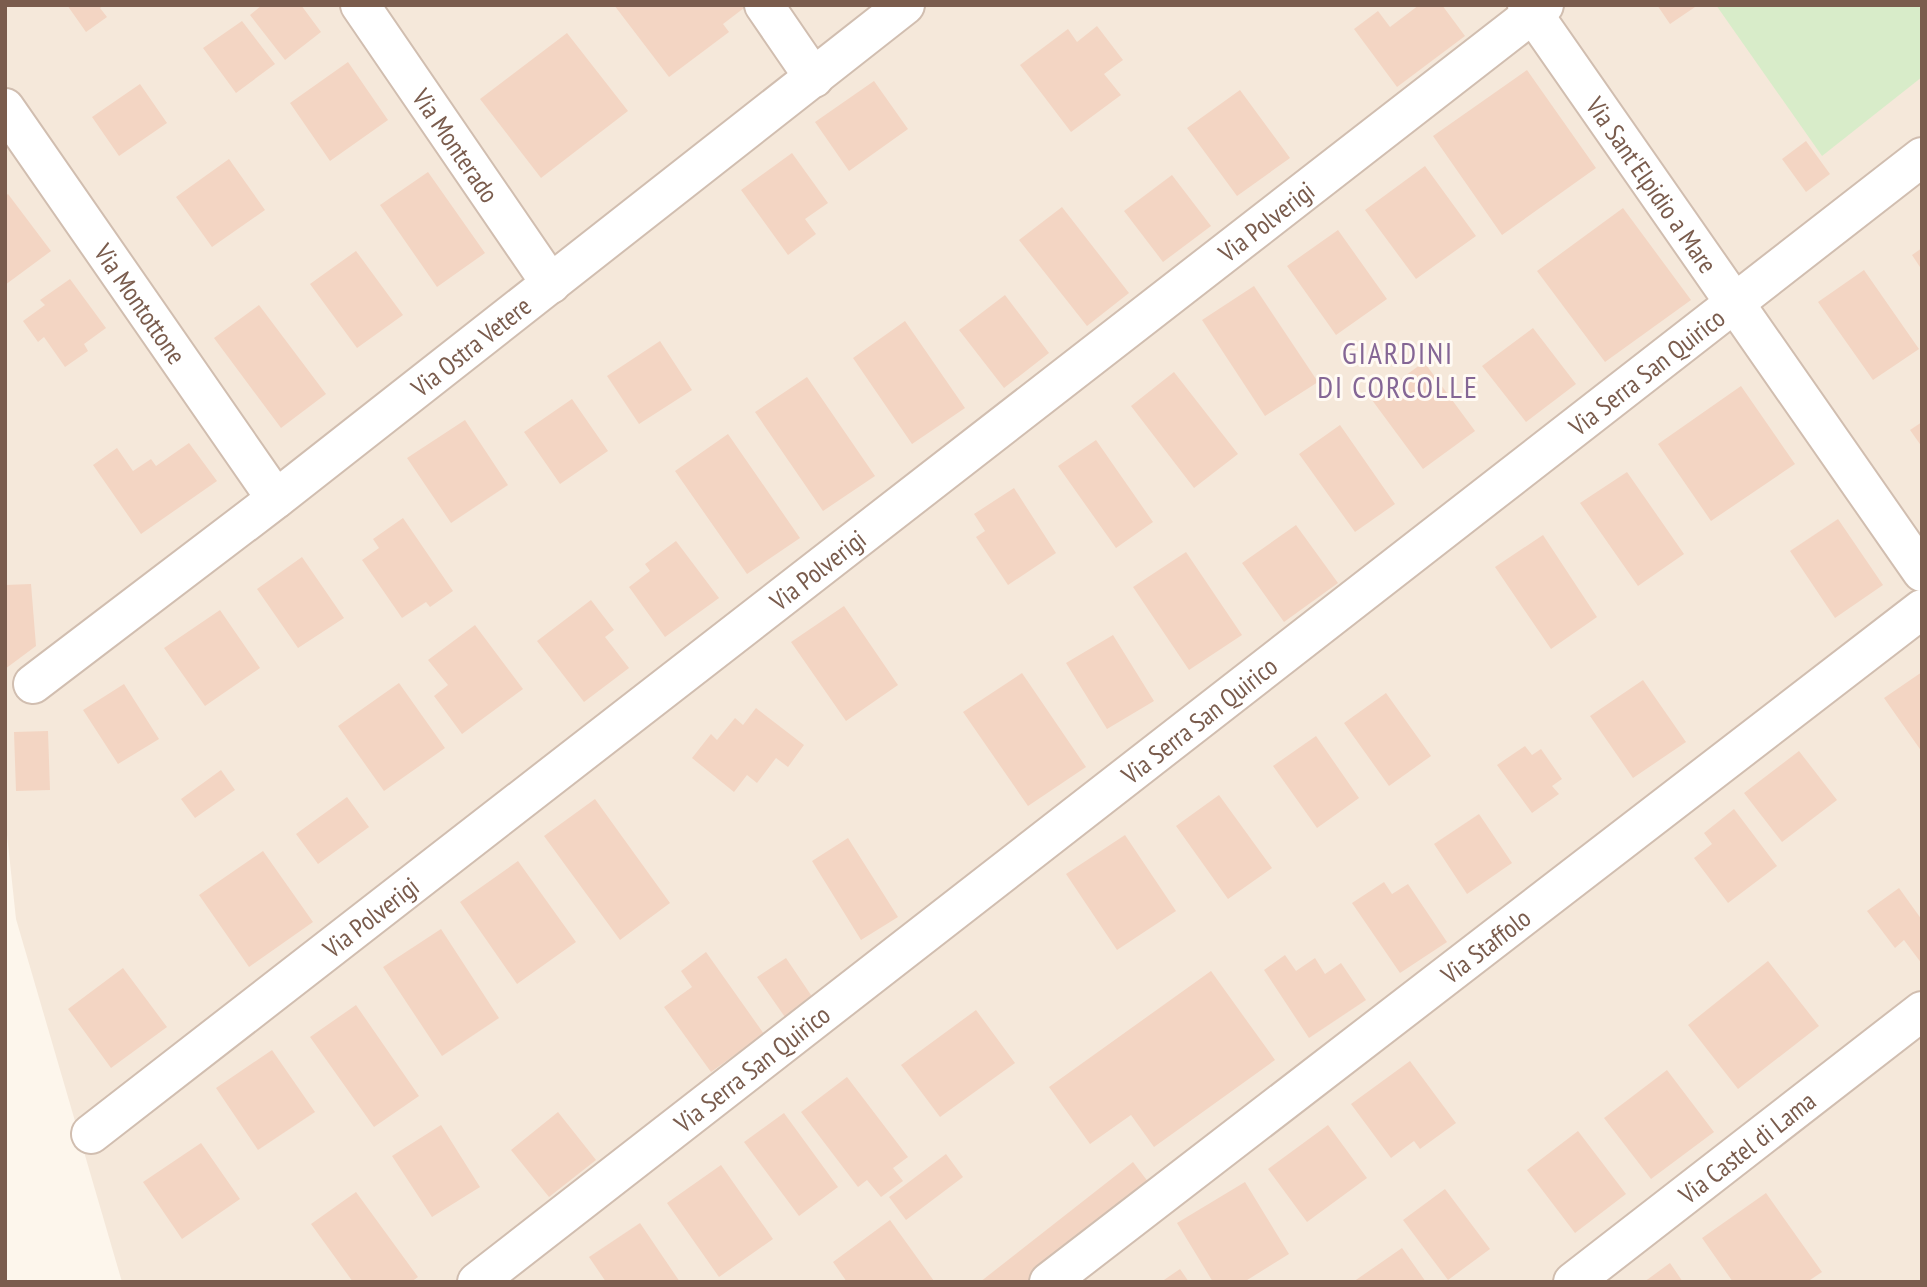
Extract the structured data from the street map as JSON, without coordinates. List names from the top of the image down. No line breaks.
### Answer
{"streets":{"street":["Via Monterado","Via Sant'Elpidio a Mare","Via Polverigi","Via Montottone","Via Ostra Vetere","Via Serra San Quirico","Via Staffolo","Via Castel di Lama"]},"crossings":[["Via Monterado","Via Ostra Vetere"],["Via Sant'Elpidio a Mare","Via Polverigi"],["Via Sant'Elpidio a Mare","Via Serra San Quirico"],["Via Montottone","Via Ostra Vetere"]],"districts":["GIARDINI DI CORCOLLE"]}
